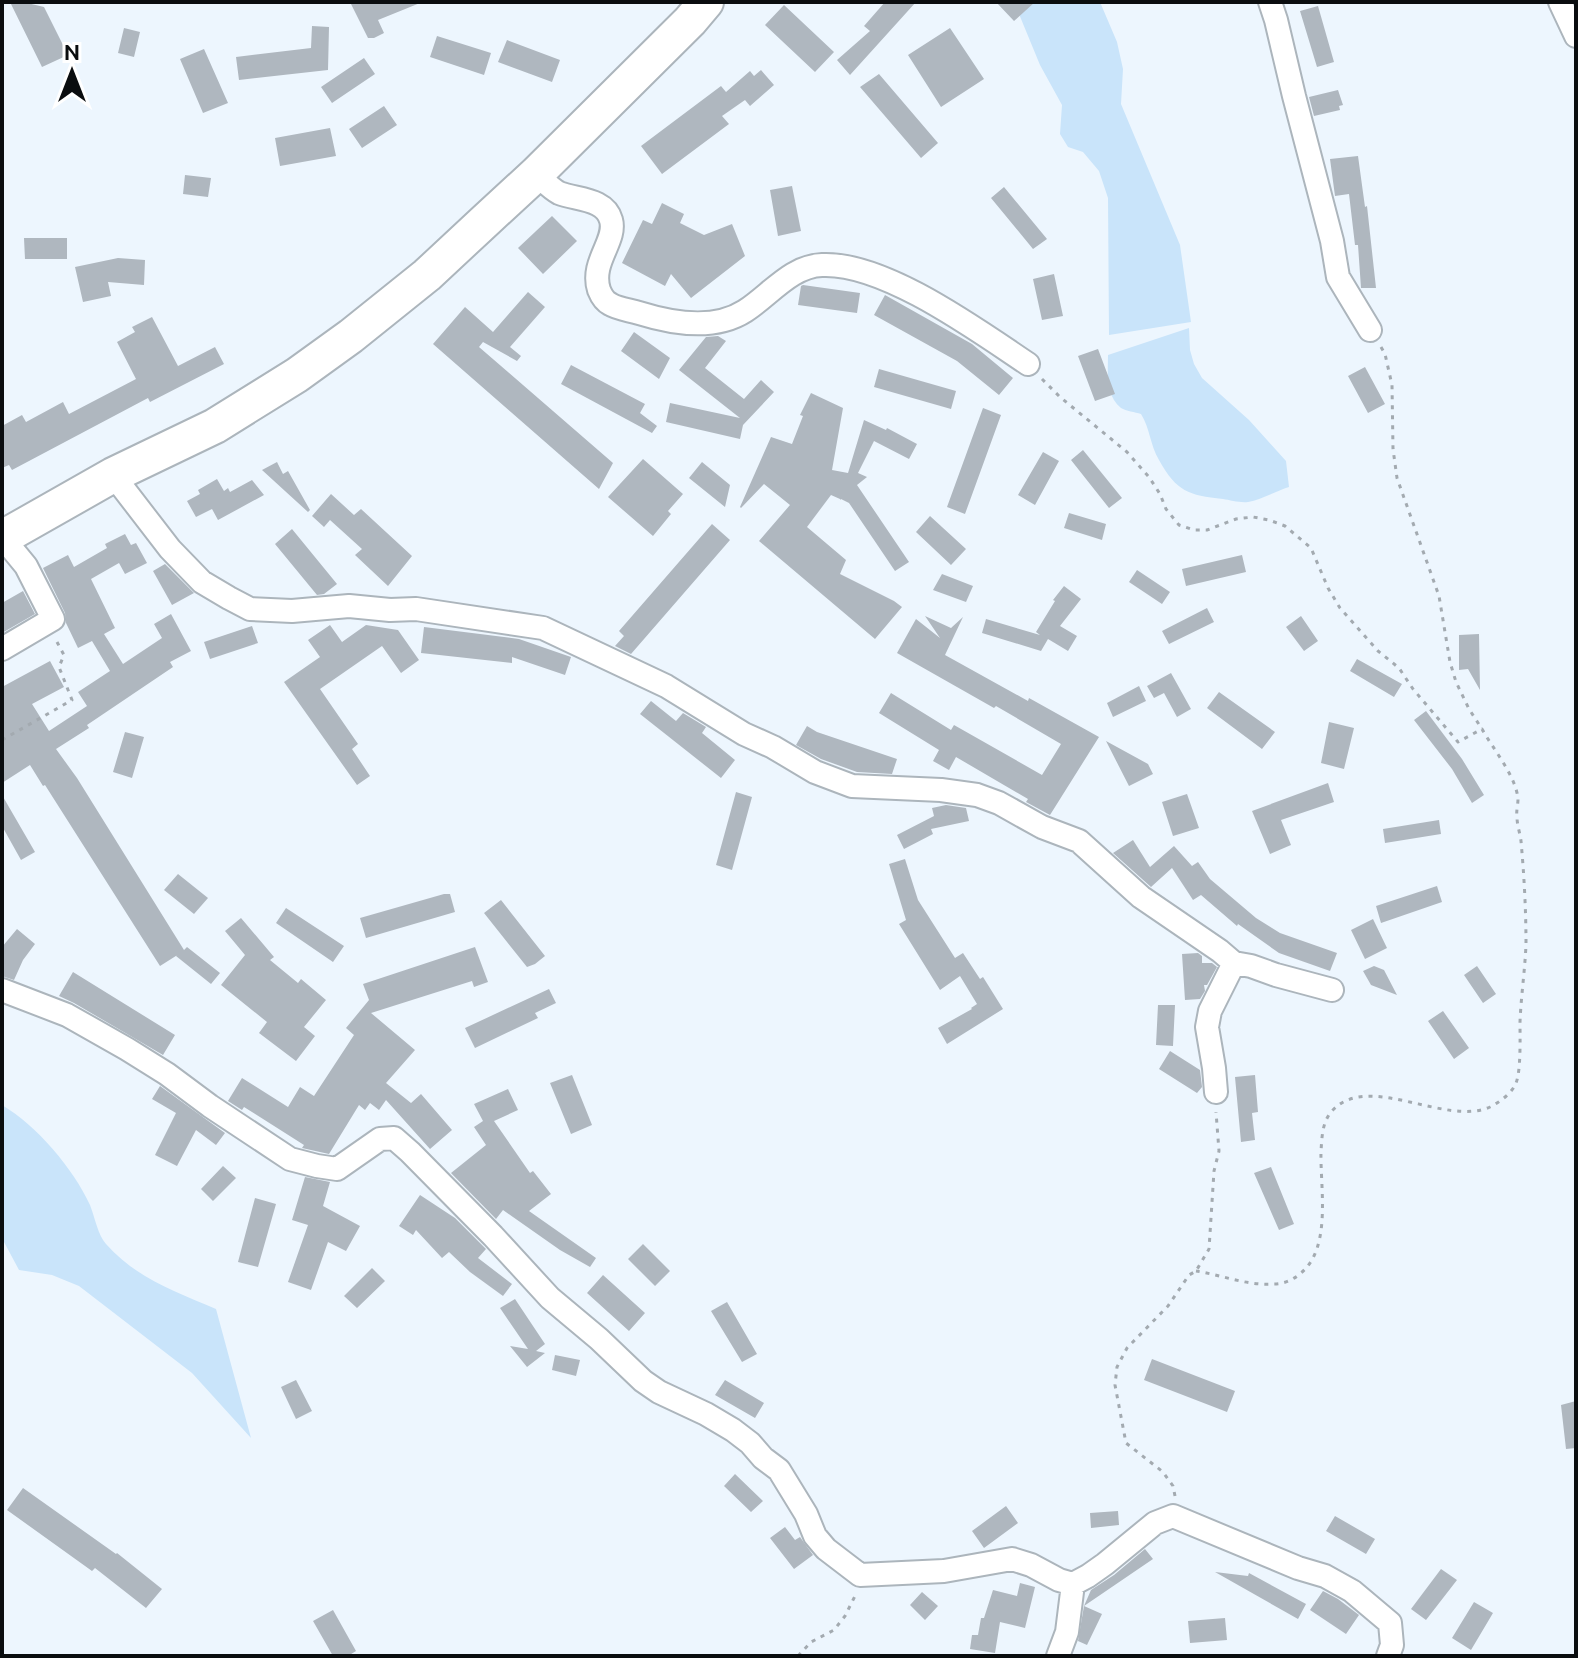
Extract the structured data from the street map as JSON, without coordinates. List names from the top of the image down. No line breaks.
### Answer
{"north":"top"}
